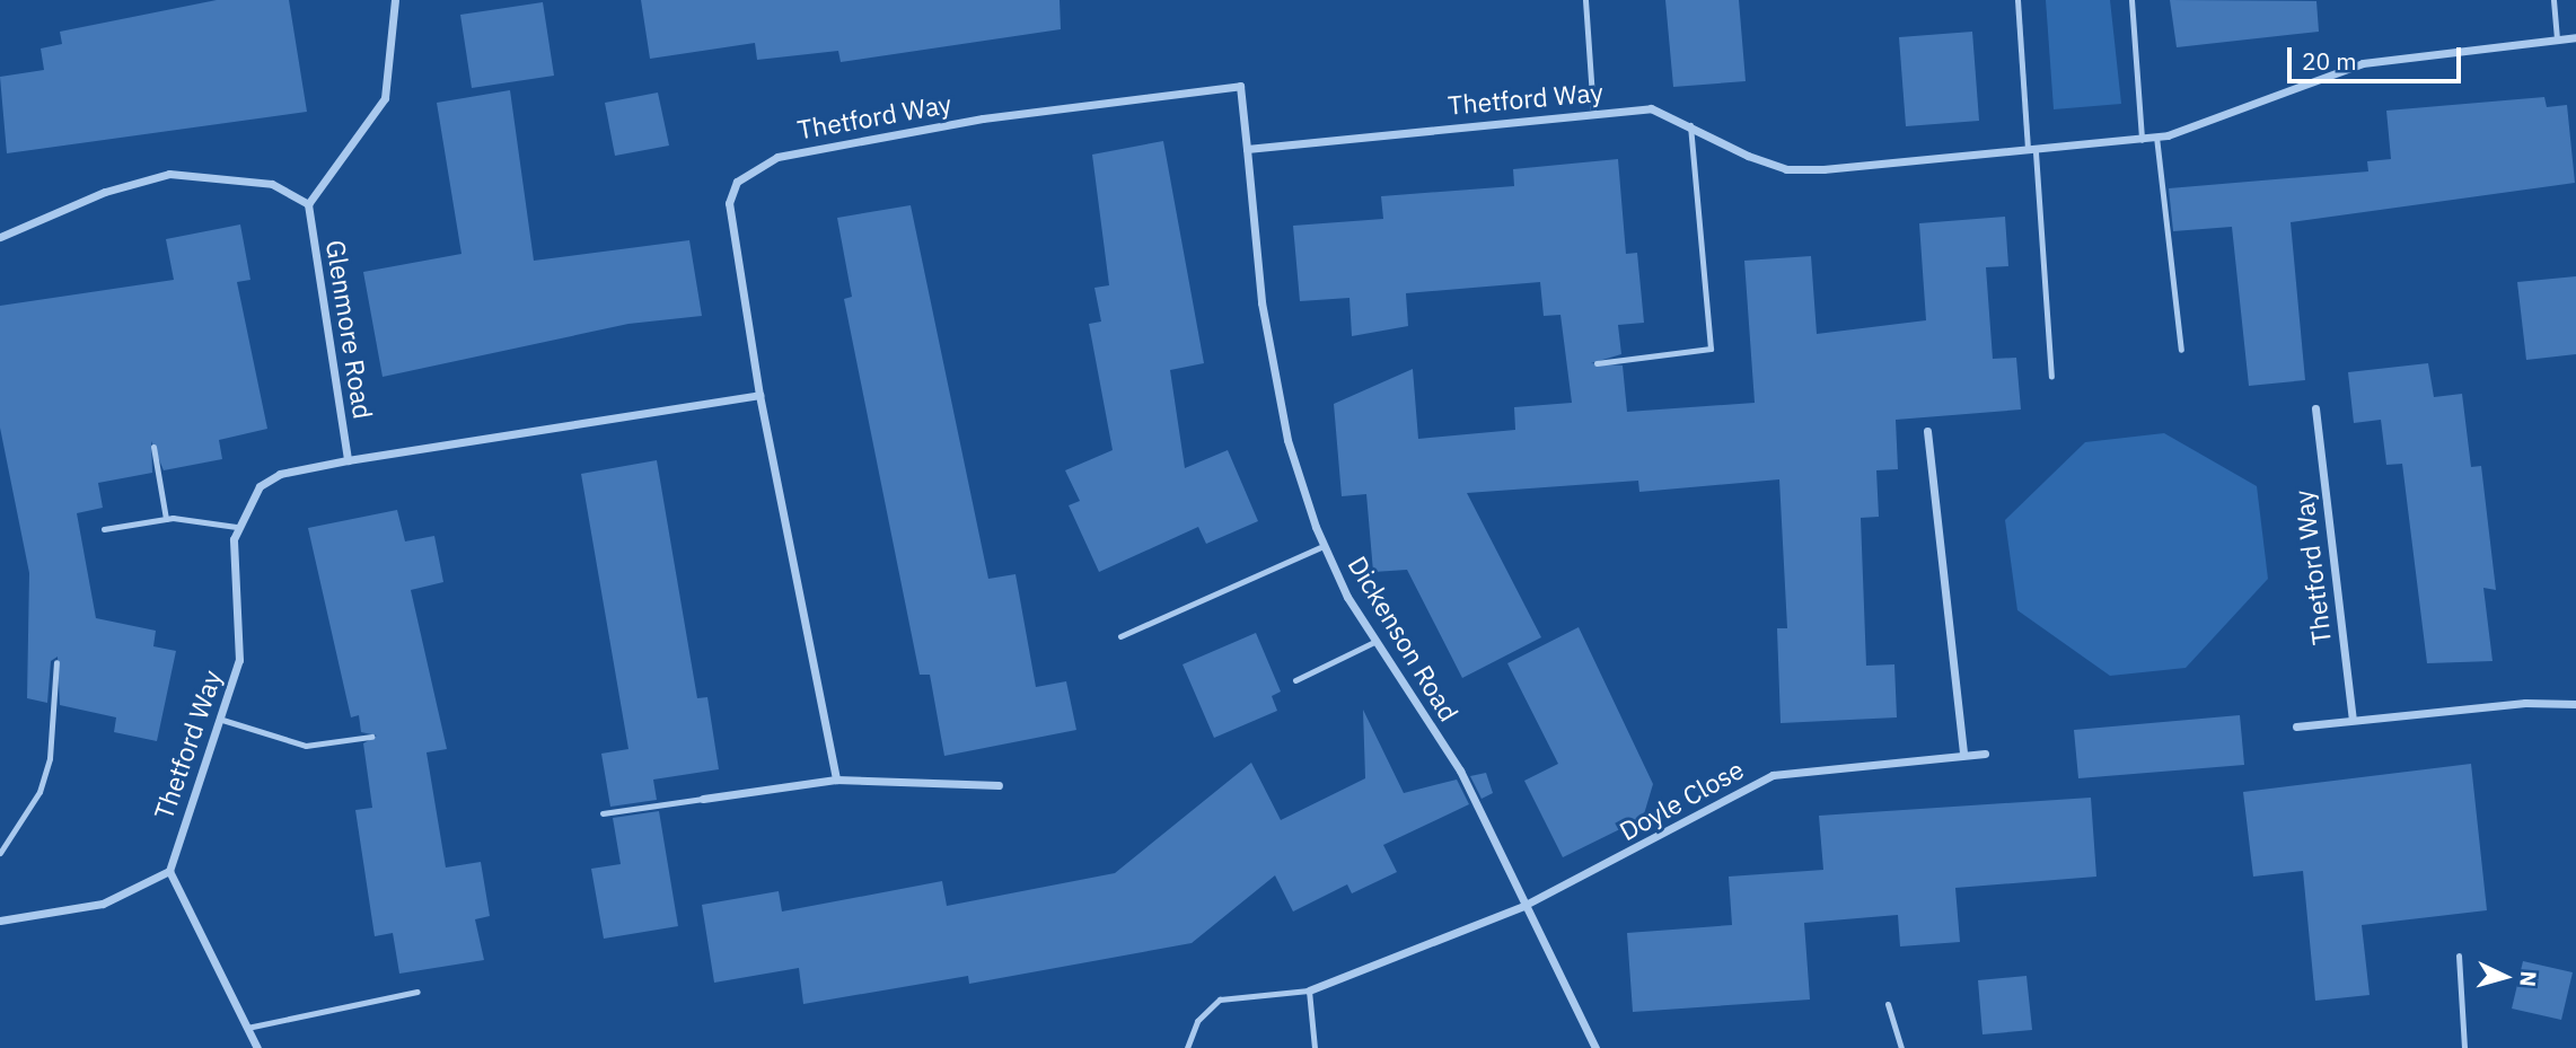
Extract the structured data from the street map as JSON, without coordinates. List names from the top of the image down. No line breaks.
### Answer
{"streets":{"street":["Thetford Way","Glenmore Road","Dickenson Road","Doyle Close"]},"crossings":[["Thetford Way","Dickenson Road"],["Dickenson Road","Doyle Close"]],"scale_bar":"20 m","north":"right"}
